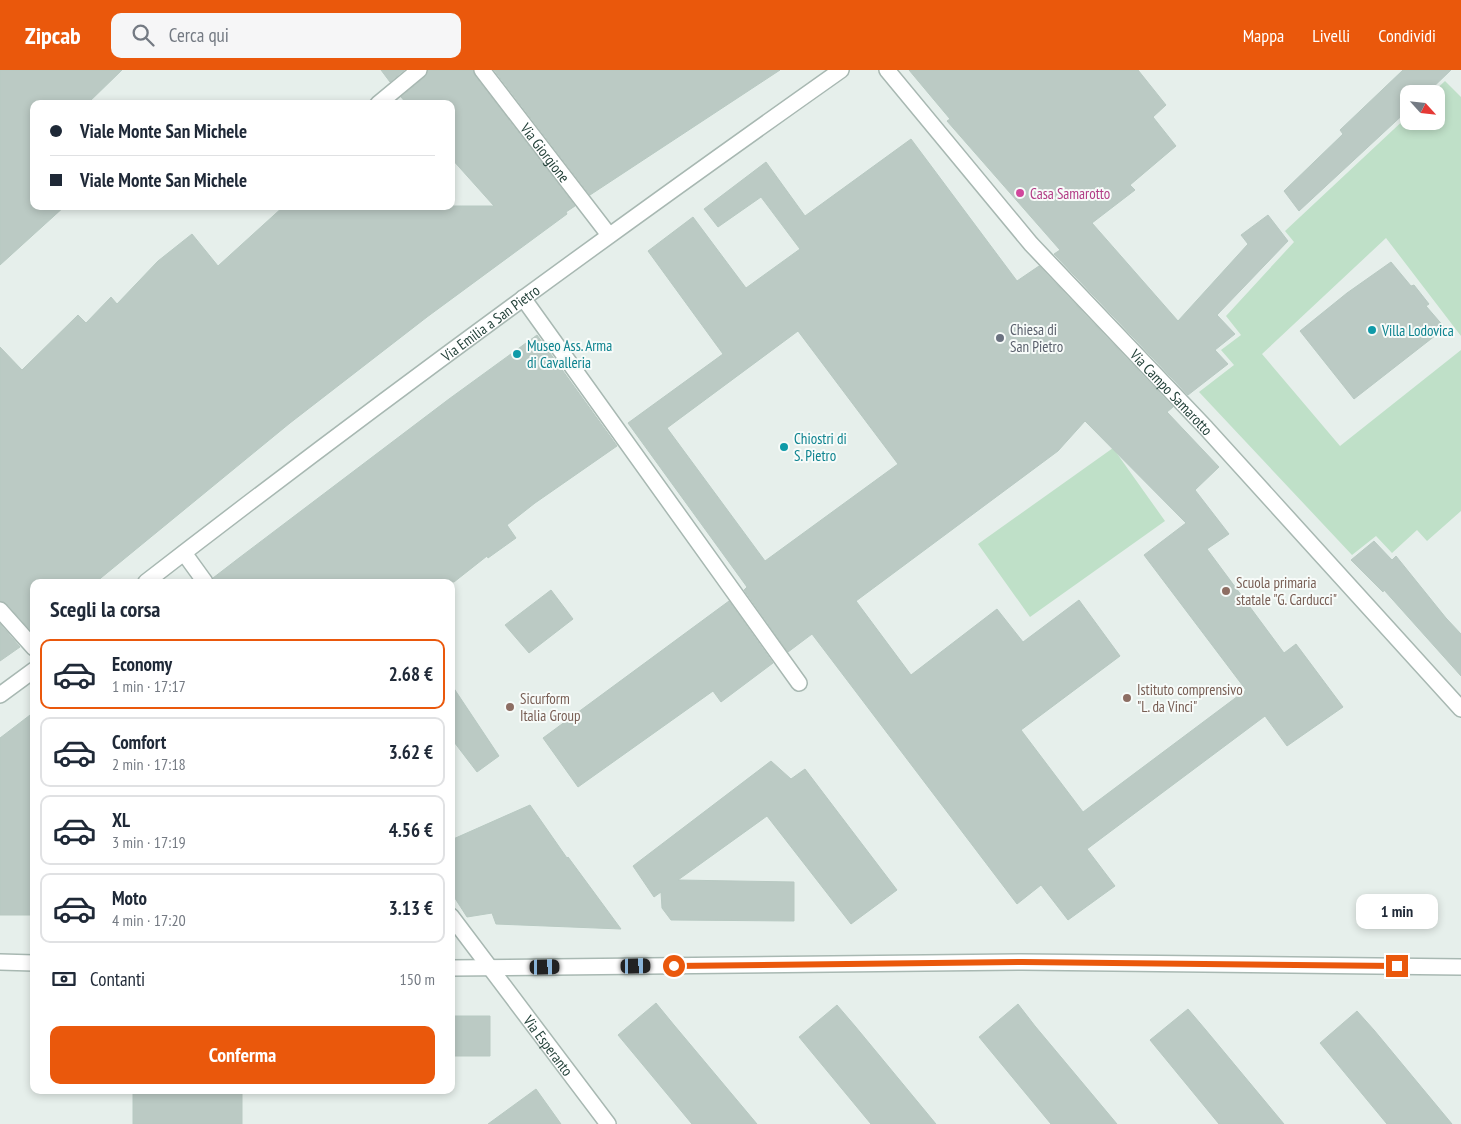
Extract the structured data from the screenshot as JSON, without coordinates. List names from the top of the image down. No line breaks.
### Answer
{"streets":{"street":["Via Giorgione","Via Emilia a San Pietro","Via Campo Samarotto","Via Esperanto"]},"crossings":[["Via Giorgione","Via Emilia a San Pietro"]],"places":["Casa Samarotto","Villa Lodovica","Chiesa di San Pietro","Museo Ass. Arma di Cavalleria","Chiostri di S. Pietro","Scuola primaria statale \"G. Carducci\"","Istituto comprensivo \"L. da Vinci\"","Sicurform Italia Group"],"north":"bottom right","page":{"header":"Zipcab","search":"Cerca qui","nav":["Mappa","Livelli","Condividi"],"banner":["Viale Monte San Michele","Viale Monte San Michele"],"heading":"Scegli la corsa","list":[{"name":"Economy","note":"1 min · 17:17","value":"2.68 €"},{"name":"Comfort","note":"2 min · 17:18","value":"3.62 €"},{"name":"XL","note":"3 min · 17:19","value":"4.56 €"},{"name":"Moto","note":"4 min · 17:20","value":"3.13 €"}],"bubble":"1 min","pay":["Contanti","150 m"],"buttons":"Conferma"}}
